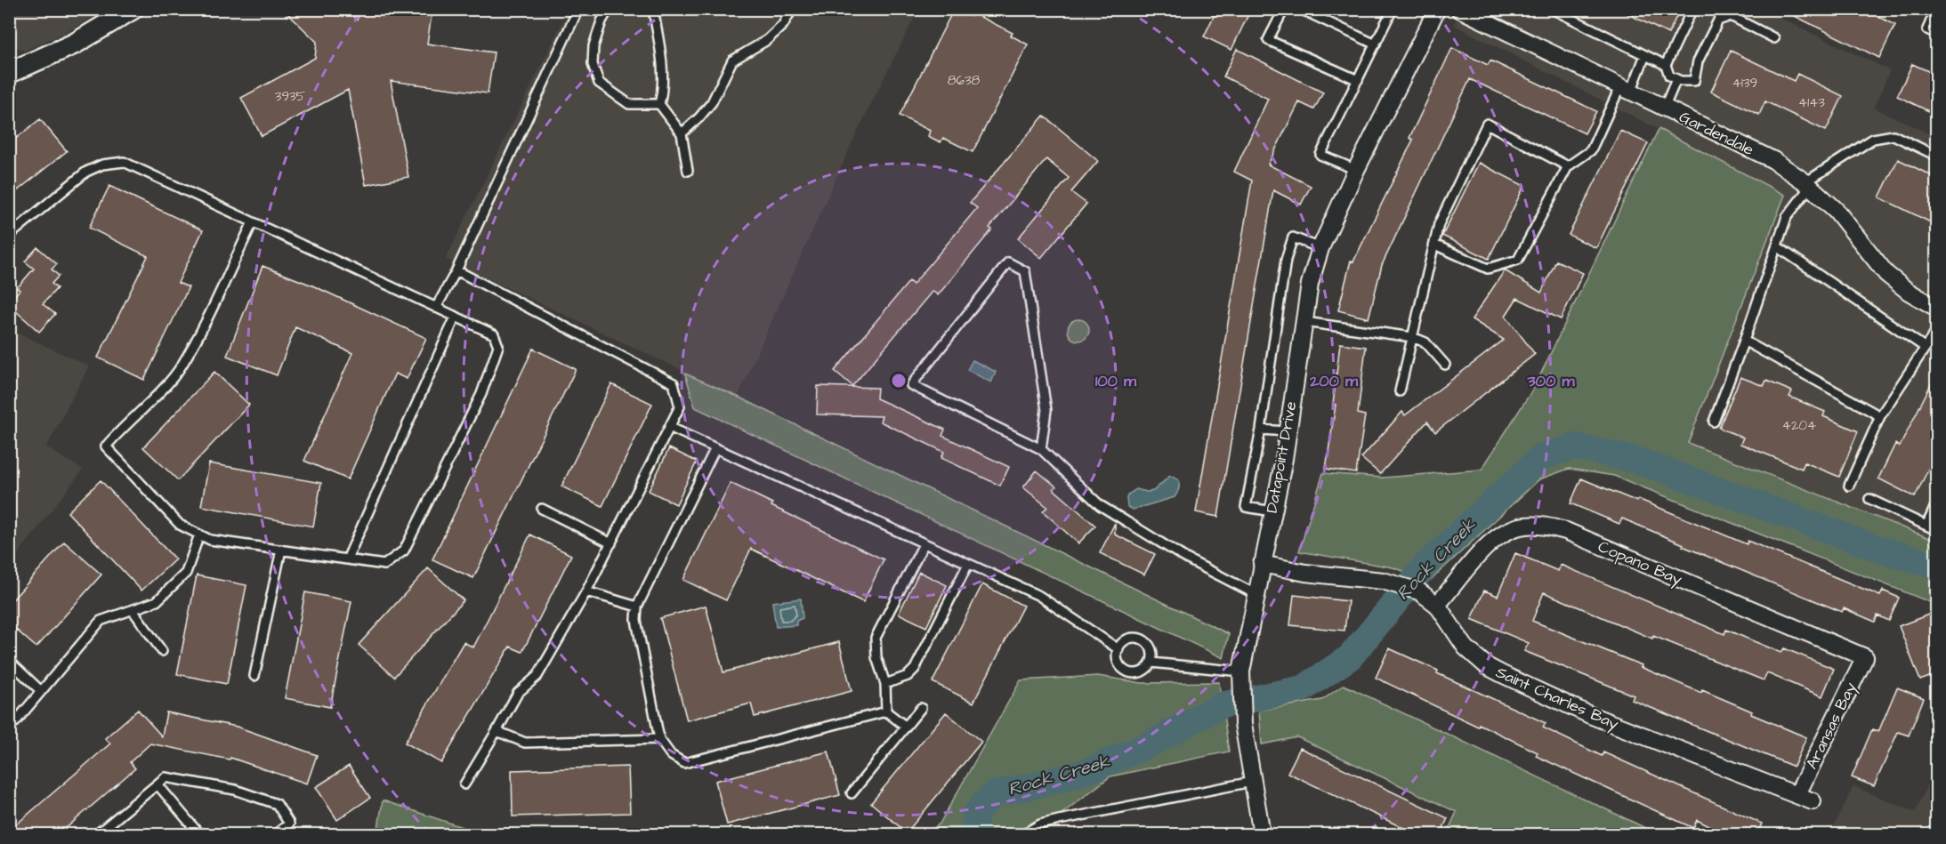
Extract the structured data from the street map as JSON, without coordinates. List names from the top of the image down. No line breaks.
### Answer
{"streets":{"street":["Gardendale","Datapoint Drive","Copano Bay","Saint Charles Bay","Aransas Bay"]},"crossings":[["Datapoint Drive","Saint Charles Bay"],["Copano Bay","Saint Charles Bay"],["Copano Bay","Aransas Bay"],["Saint Charles Bay","Aransas Bay"]],"water":["Rock Creek"],"house_numbers":["8638","4139","3935","4143","4204"],"rings":["100 m","200 m","300 m"]}
